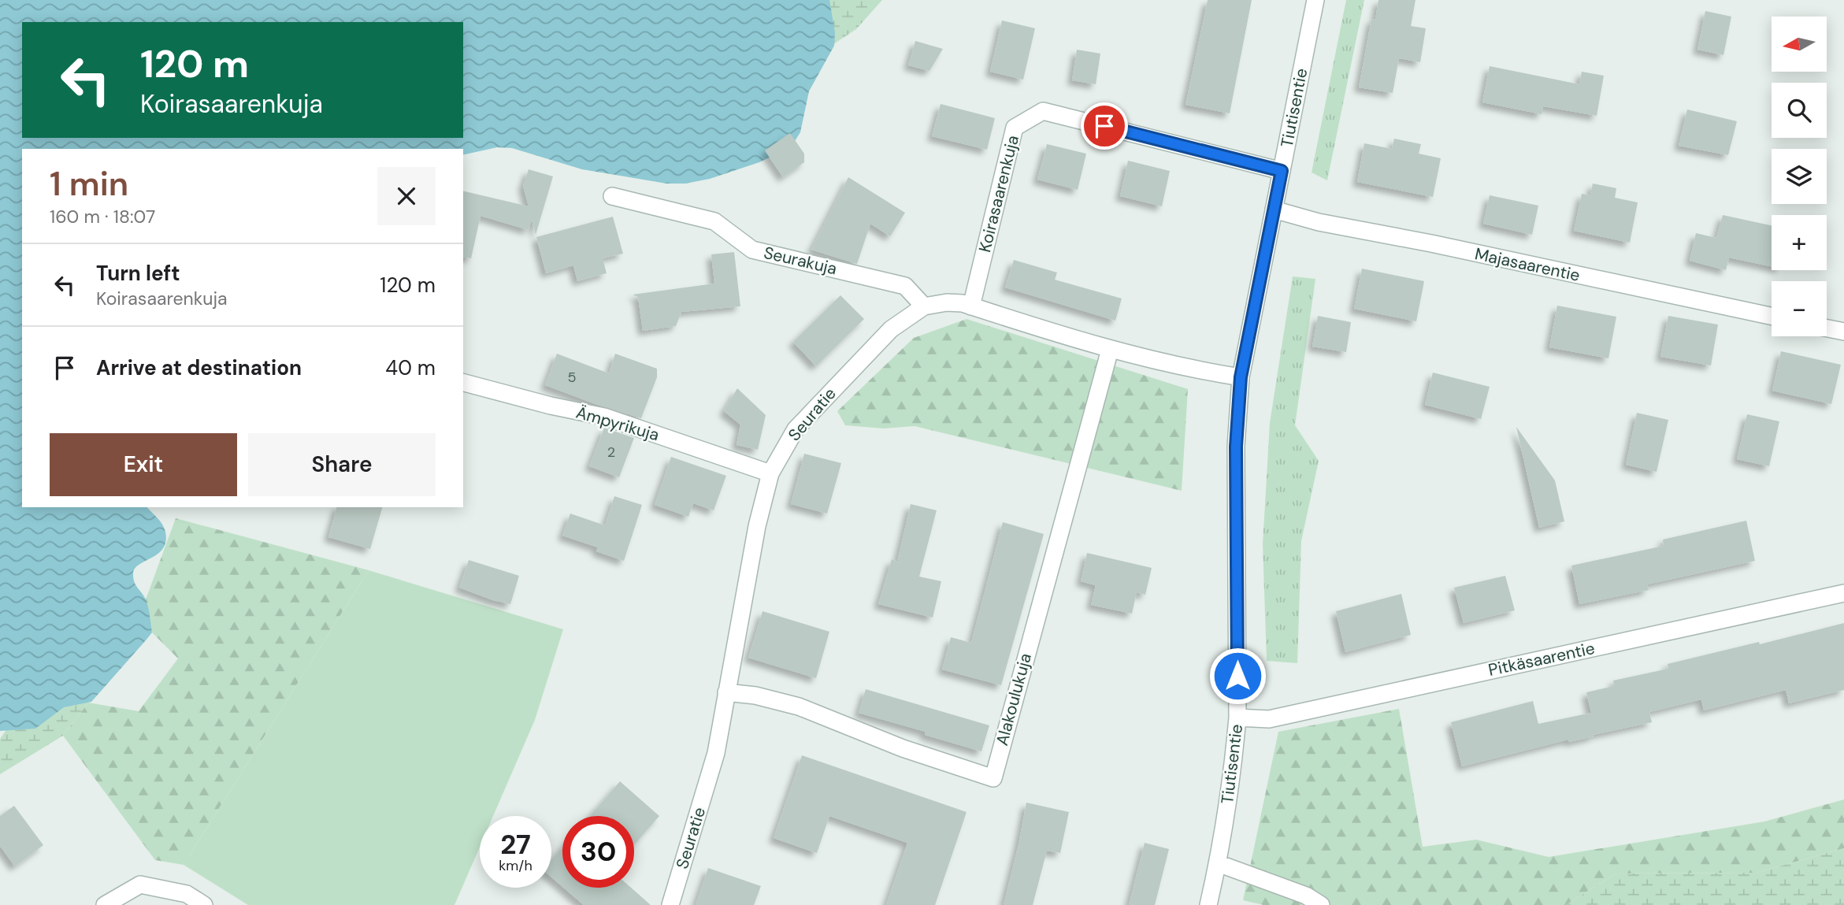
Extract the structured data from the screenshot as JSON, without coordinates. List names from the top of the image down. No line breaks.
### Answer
{"streets":{"street":["Tiutisentie","Koirasaarenkuja","Seurakuja","Majasaarentie","Seuratie","Ämpyrikuja","Pitkäsaarentie","Alakoulukuja"]},"crossings":[["Tiutisentie","Koirasaarenkuja"],["Tiutisentie","Majasaarentie"],["Tiutisentie","Seuratie"],["Tiutisentie","Pitkäsaarentie"],["Koirasaarenkuja","Seuratie"],["Seurakuja","Seuratie"],["Seuratie","Ämpyrikuja"],["Seuratie","Alakoulukuja"]],"house_numbers":["5","2"],"north":"left","page":{"map_buttons":["+","−"],"turn":["120 m","Koirasaarenkuja"],"heading":["1 min","160 m · 18:07"],"list":[{"name":"Turn left","note":"Koirasaarenkuja","value":"120 m"},{"name":"Arrive at destination","value":"40 m"}],"buttons":["Exit","Share"],"speed":"27 km/h","limit":"30"}}
